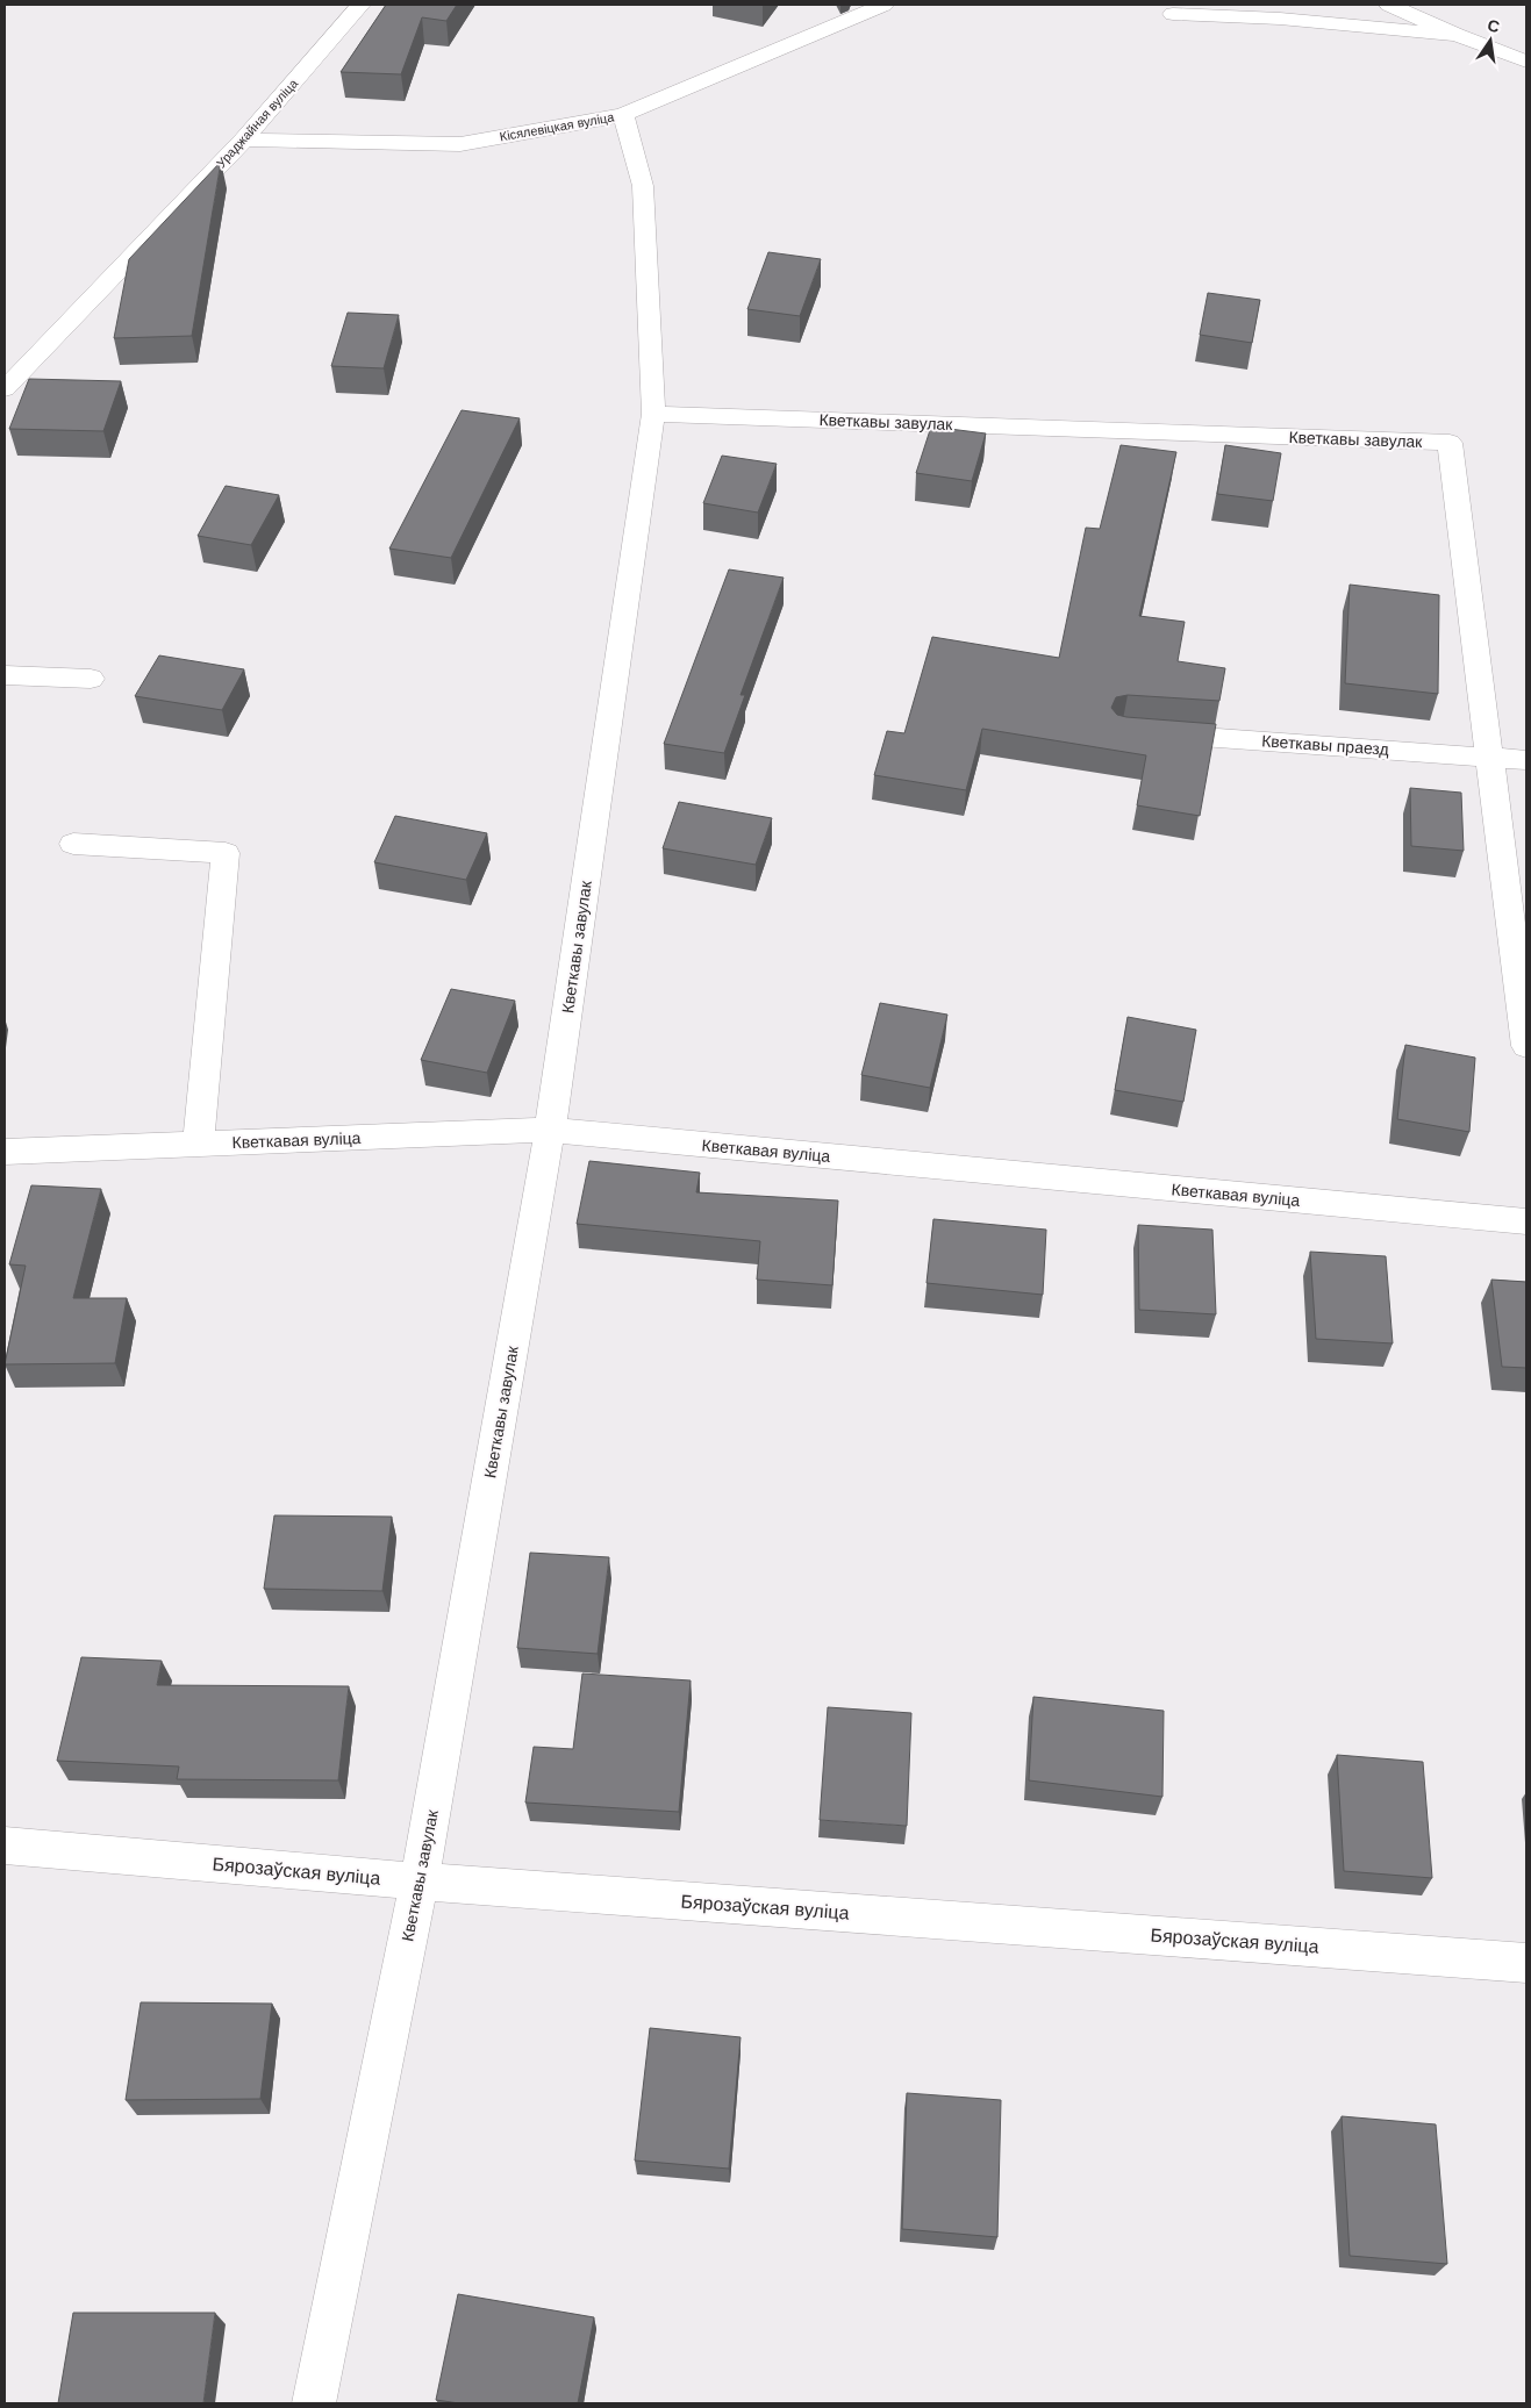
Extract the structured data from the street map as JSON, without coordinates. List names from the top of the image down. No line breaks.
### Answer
{"streets":{"street":["Ураджайная вуліца","Кісялевіцкая вуліца","Кветкавы завулак","Кветкавы праезд","Кветкавая вуліца","Бярозаўская вуліца"]},"crossings":[["Ураджайная вуліца","Кісялевіцкая вуліца"],["Кісялевіцкая вуліца","Кветкавы завулак"],["Кветкавы завулак","Кветкавы праезд"],["Кветкавы завулак","Кветкавая вуліца"],["Кветкавы завулак","Бярозаўская вуліца"]],"north":"top"}
